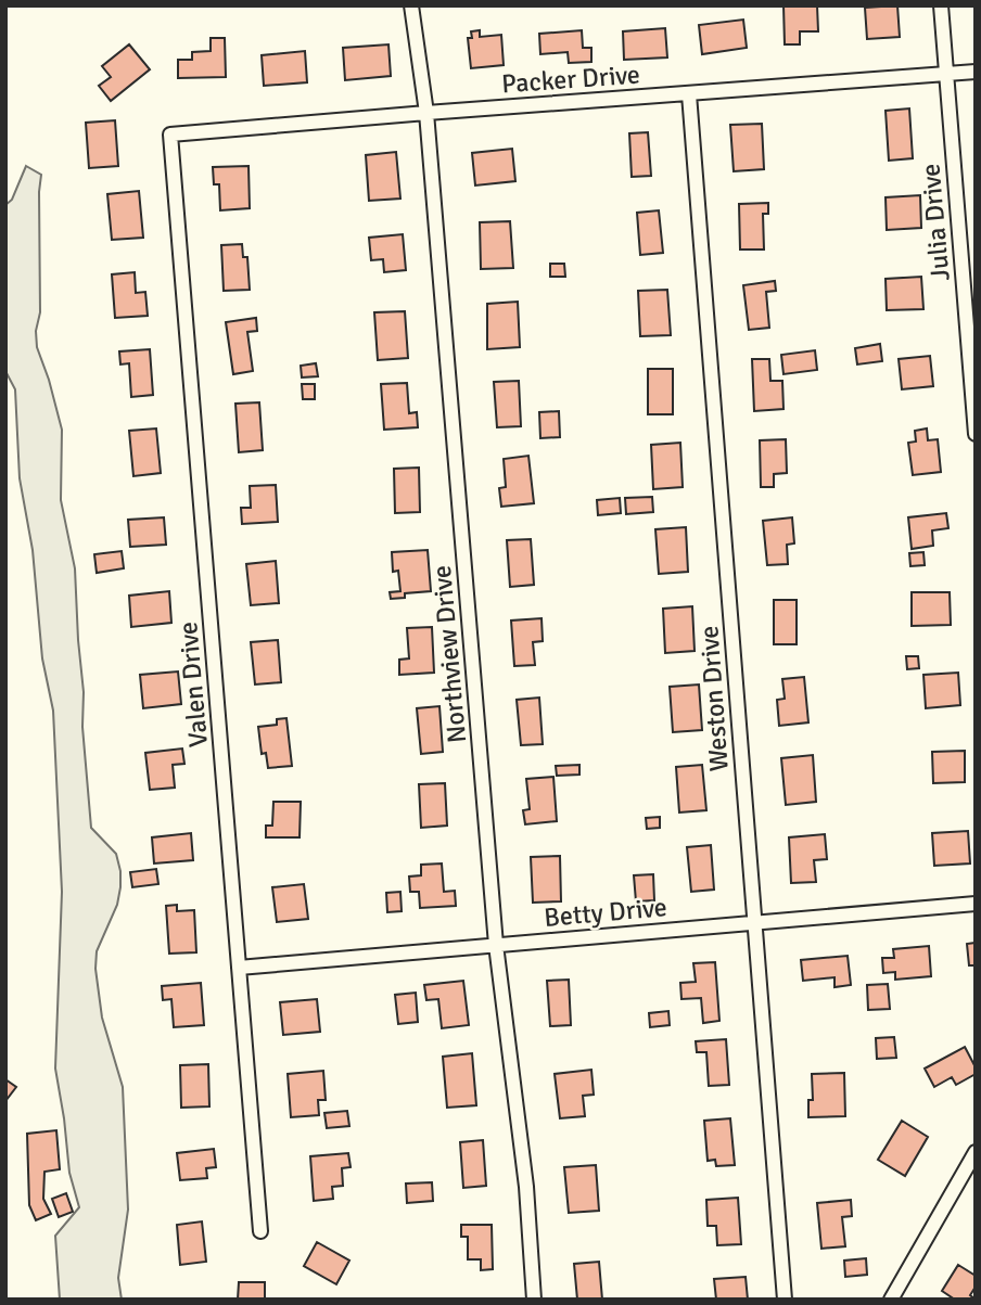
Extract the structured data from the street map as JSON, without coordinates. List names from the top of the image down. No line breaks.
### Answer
{"streets":{"street":["Packer Drive","Julia Drive","Northview Drive","Valen Drive","Weston Drive","Betty Drive"]},"crossings":[["Packer Drive","Julia Drive"],["Packer Drive","Northview Drive"],["Packer Drive","Valen Drive"],["Packer Drive","Weston Drive"],["Northview Drive","Betty Drive"],["Valen Drive","Betty Drive"],["Weston Drive","Betty Drive"]]}
